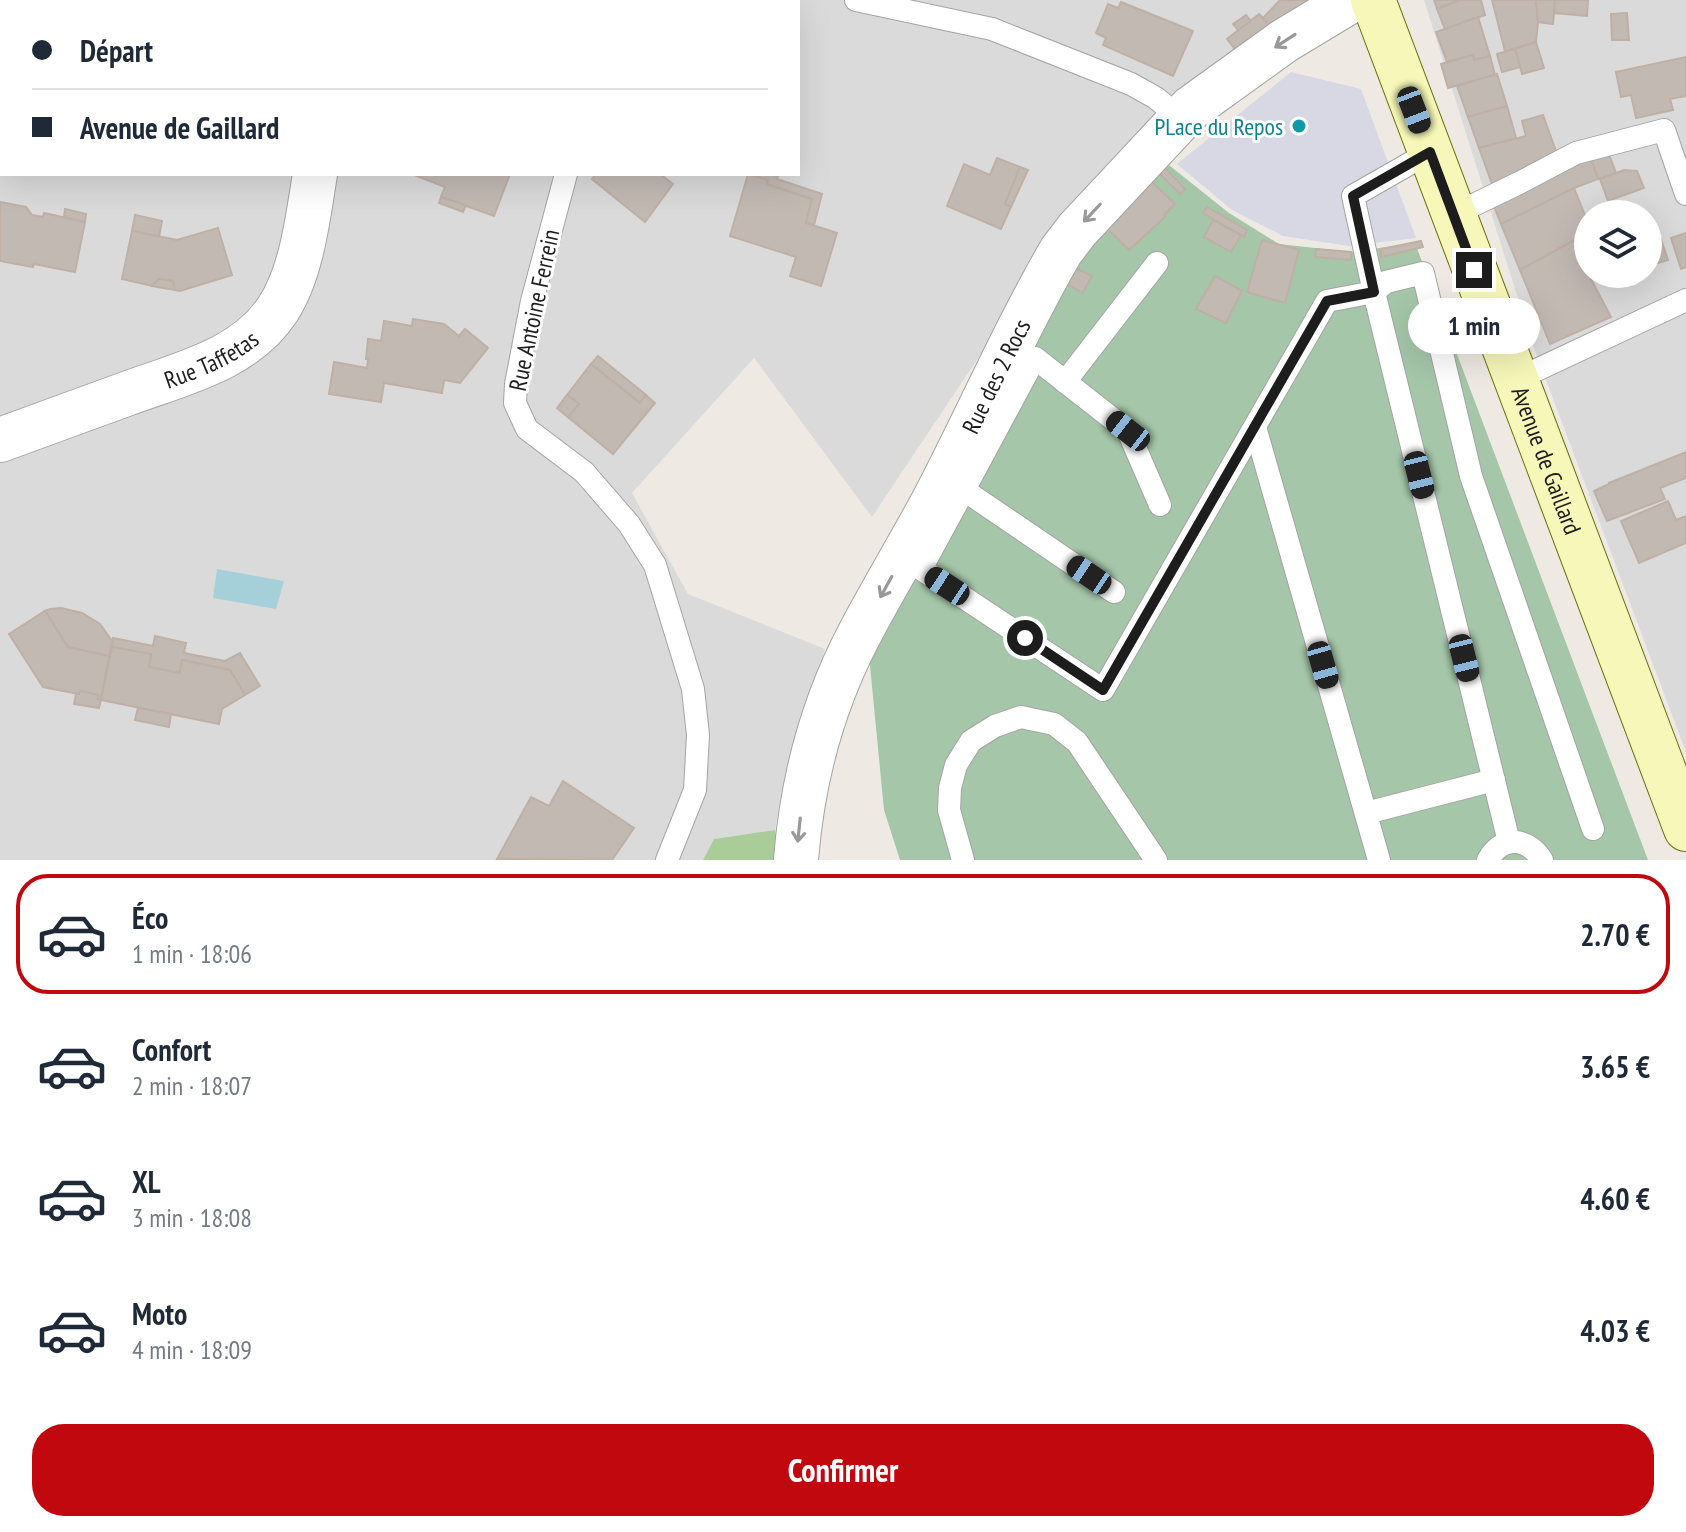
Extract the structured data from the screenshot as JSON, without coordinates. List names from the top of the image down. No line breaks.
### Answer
{"streets":{"street":["Rue Taffetas","Rue des 2 Rocs","Avenue de Gaillard"],"lane":["Rue Antoine Ferrein"]},"one_way":["Rue des 2 Rocs"],"places":["PLace du Repos"],"page":{"banner":["Départ","Avenue de Gaillard"],"bubble":"1 min","list":[{"name":"Éco","note":"1 min · 18:06","value":"2.70 €"},{"name":"Confort","note":"2 min · 18:07","value":"3.65 €"},{"name":"XL","note":"3 min · 18:08","value":"4.60 €"},{"name":"Moto","note":"4 min · 18:09","value":"4.03 €"}],"buttons":"Confirmer"}}
